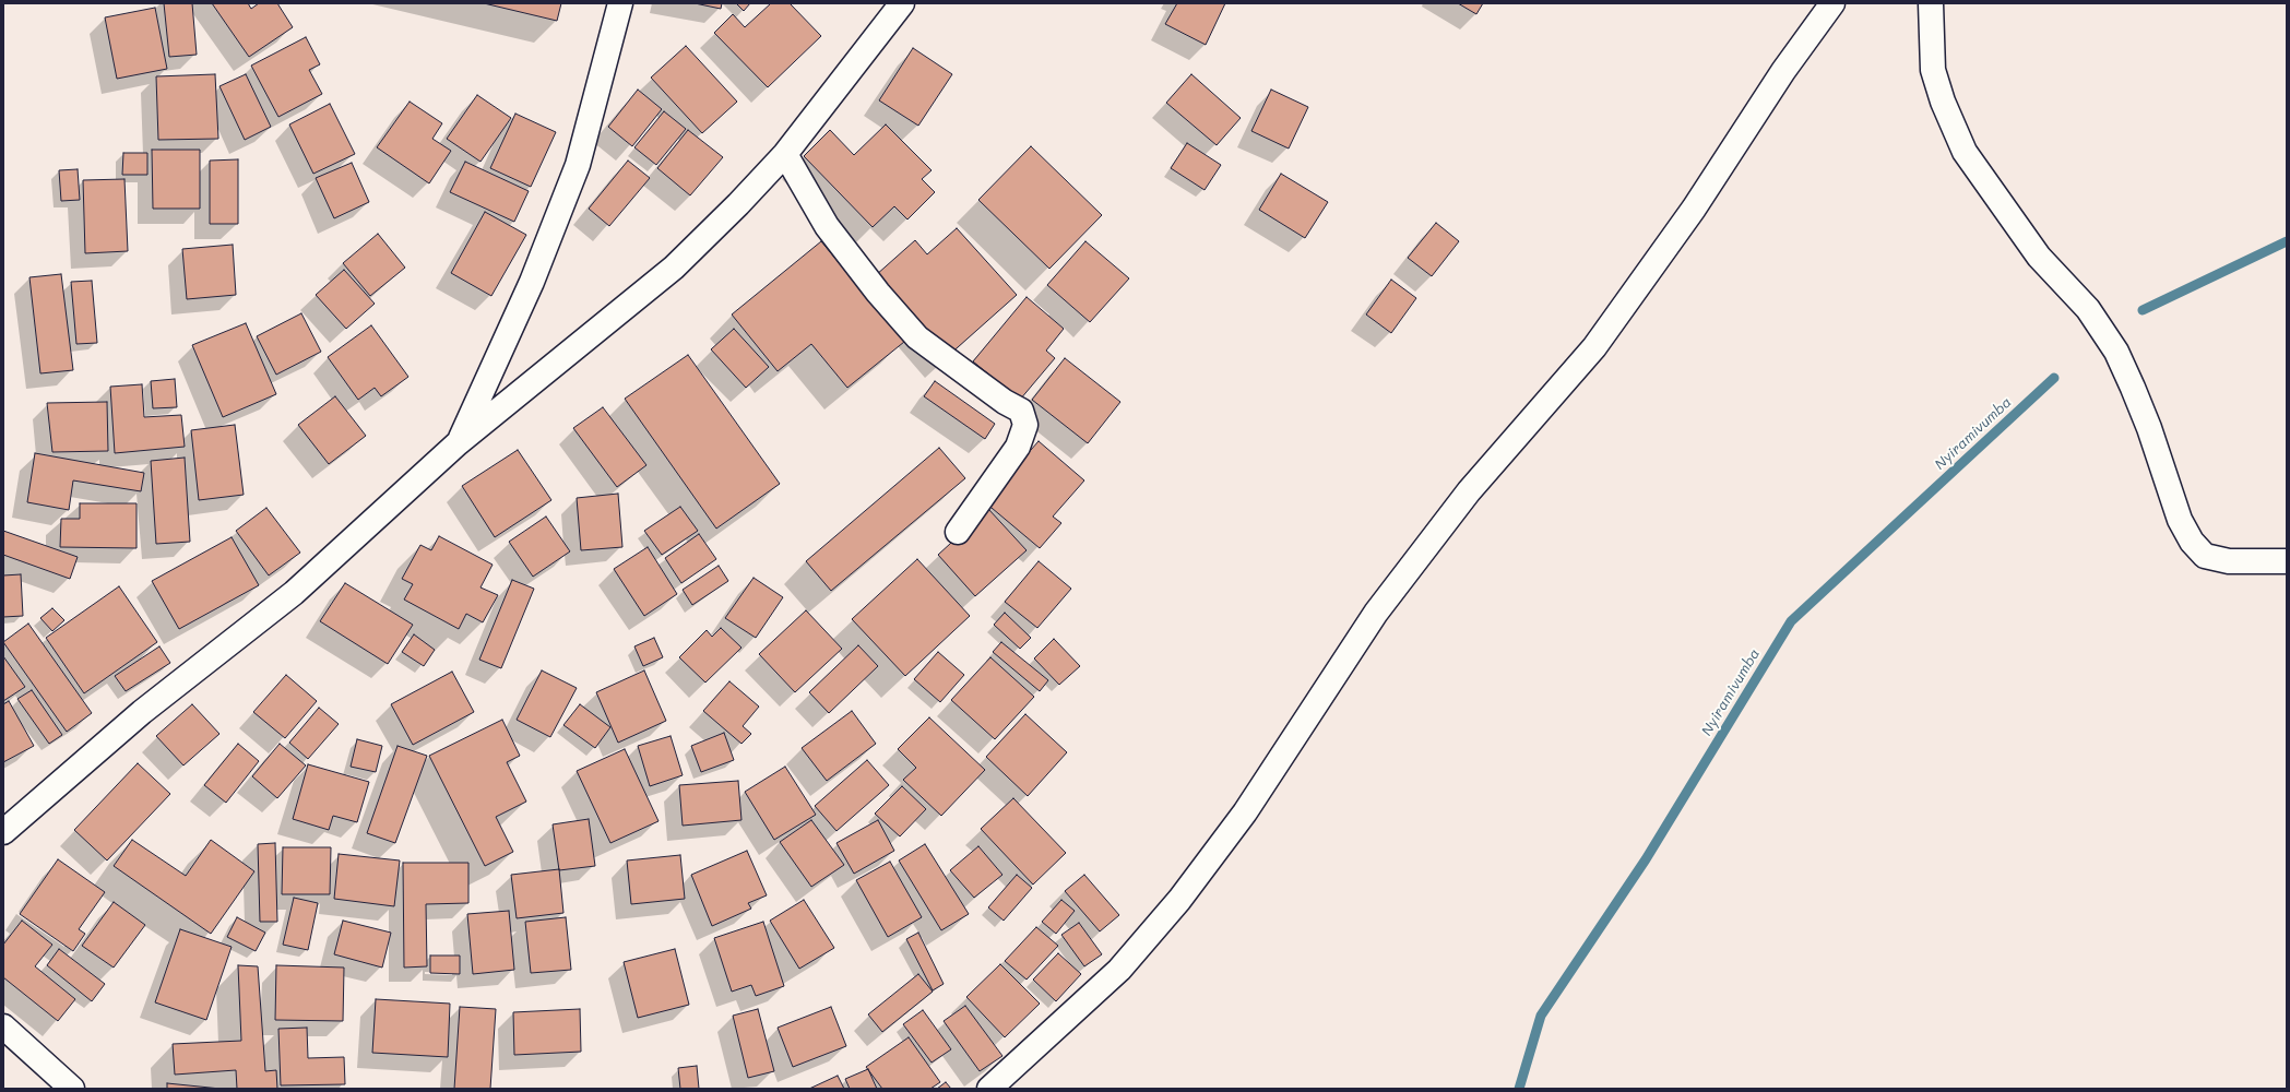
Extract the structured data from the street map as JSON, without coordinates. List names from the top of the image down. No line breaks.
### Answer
{"water":["Nyiramivumba"]}
